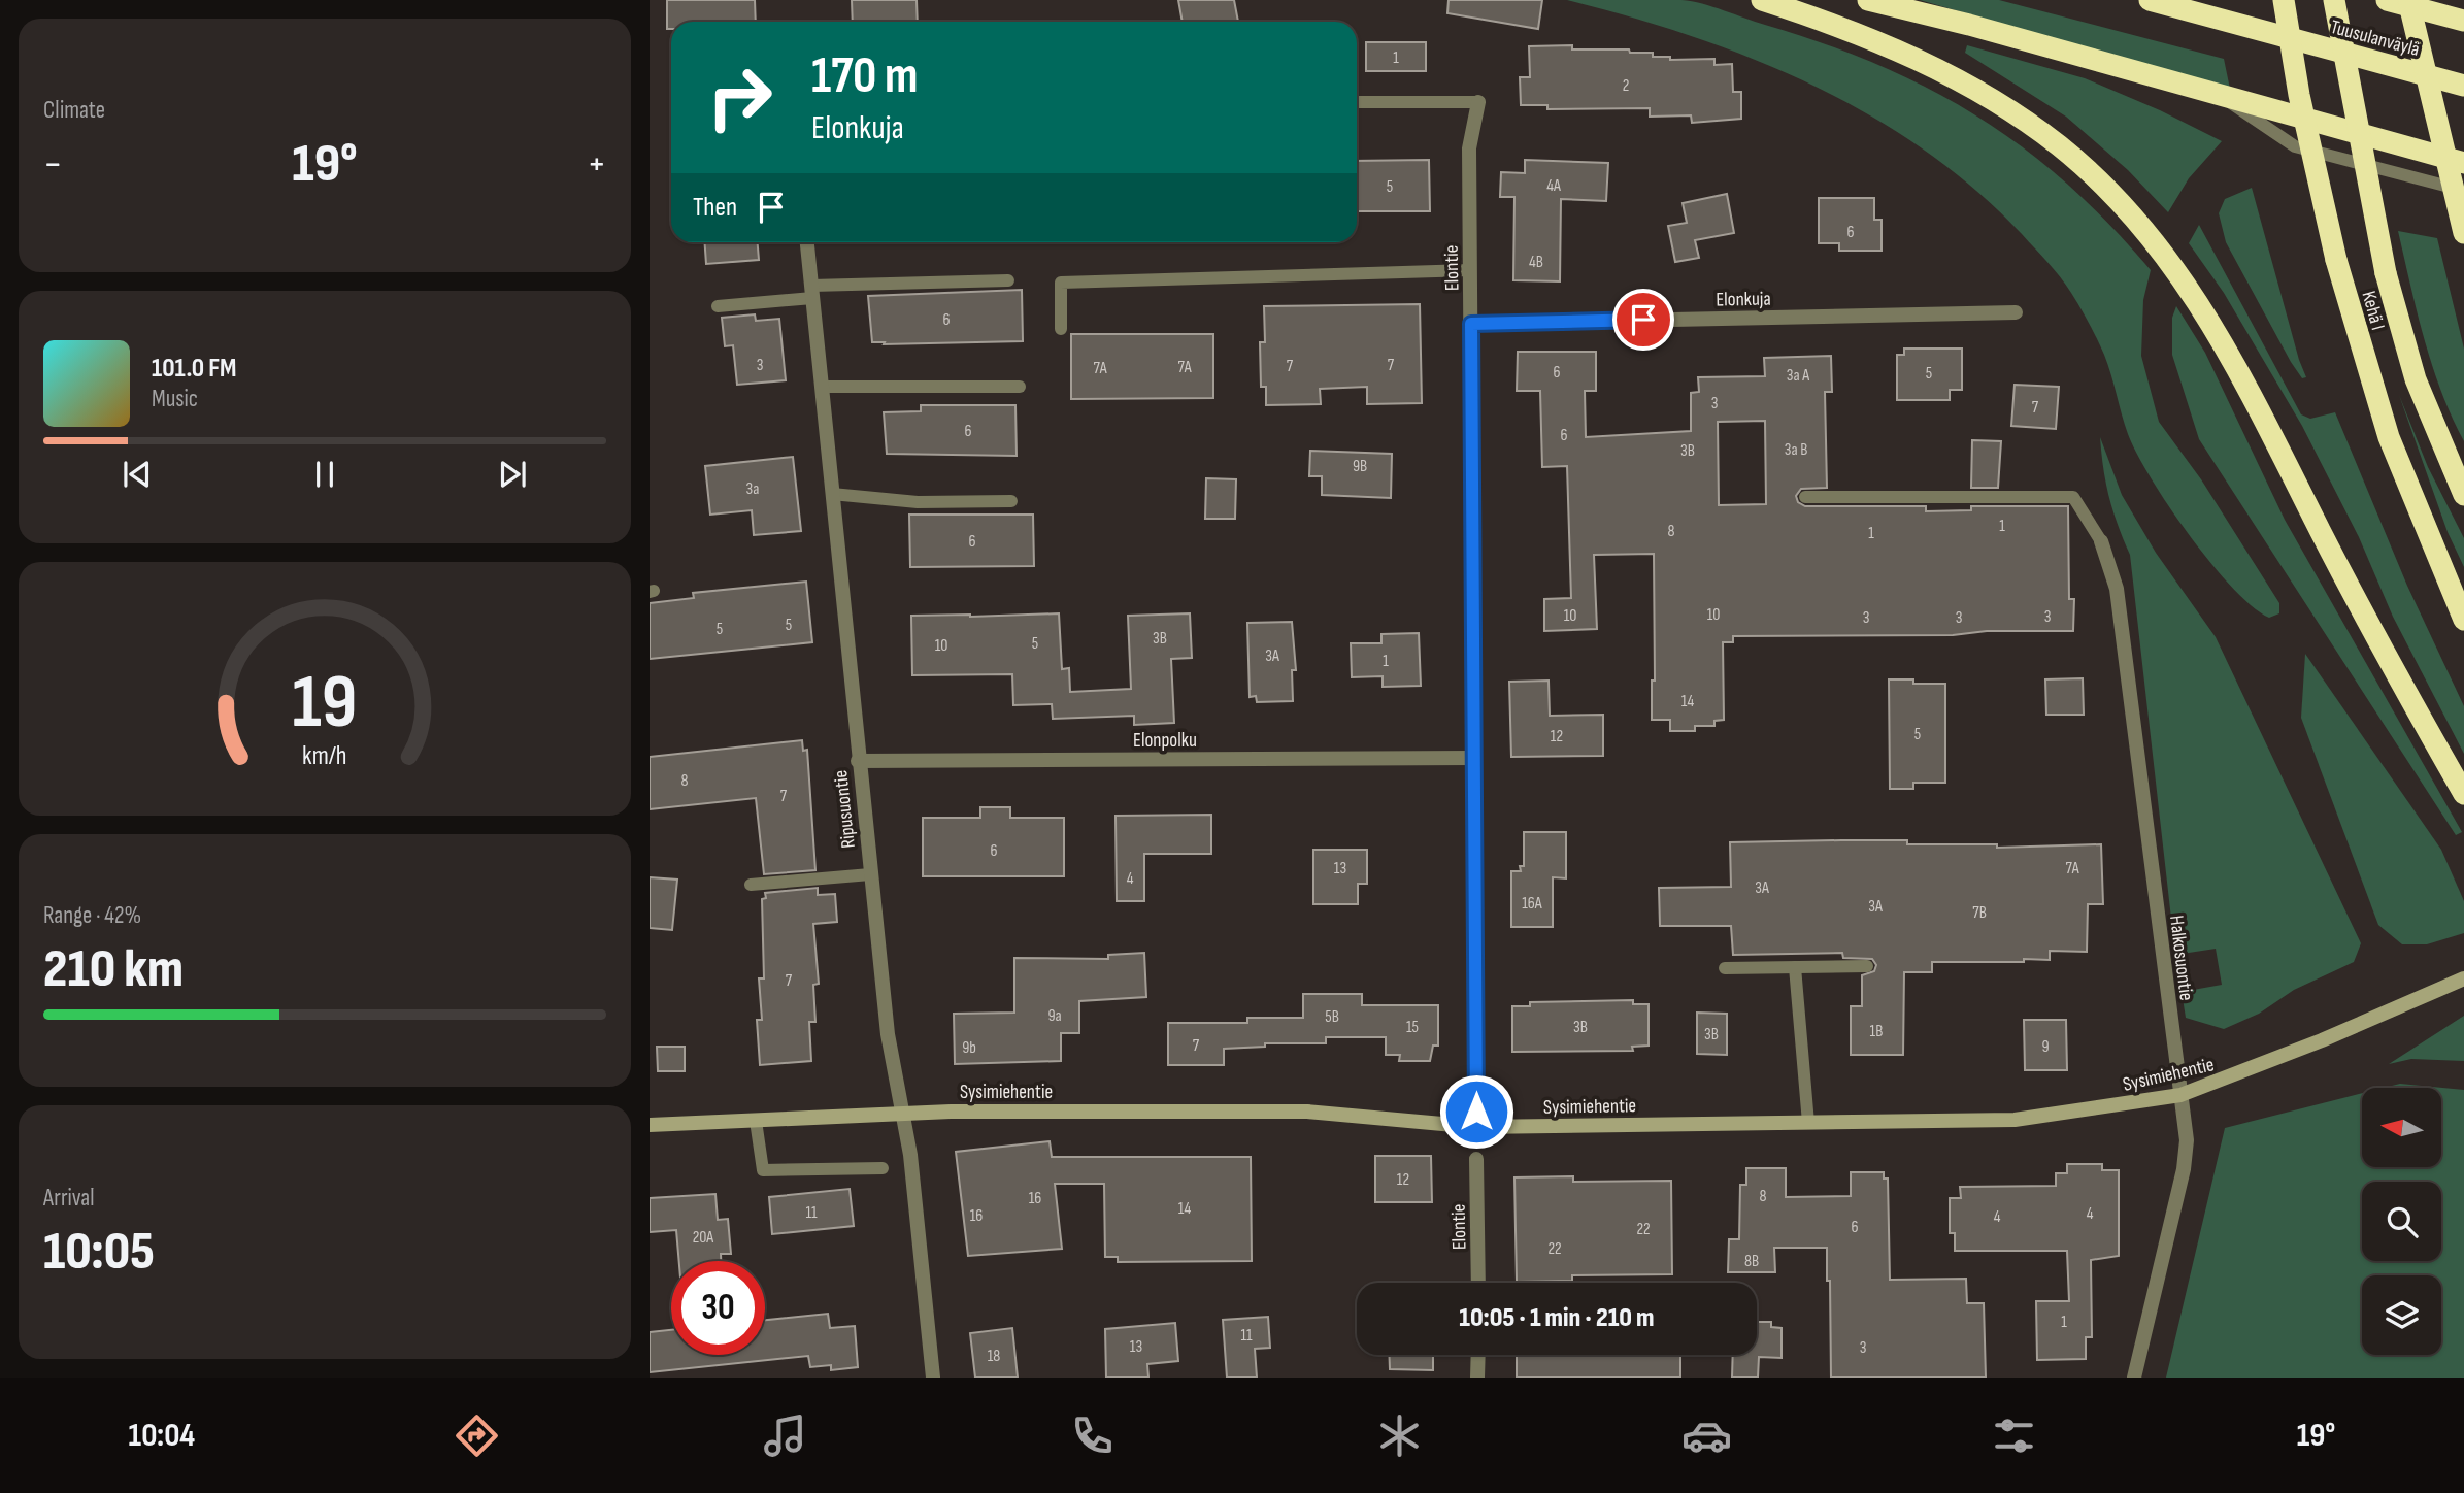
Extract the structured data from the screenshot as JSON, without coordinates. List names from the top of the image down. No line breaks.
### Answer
{"streets":{"highway":["Tuusulanväylä","Kehä I"],"street":["Elontie","Elonkuja","Elonpolku","Ripusuontie","Halkosuontie","Sysimiehentie"]},"crossings":[["Elontie","Elonkuja"],["Elontie","Elonpolku"],["Elontie","Sysimiehentie"],["Elonpolku","Ripusuontie"],["Ripusuontie","Sysimiehentie"],["Halkosuontie","Sysimiehentie"]],"house_numbers":["1","2","4A","5","6","4B","6","3","7","7","7A","7A","6","5","3a A","3","7","6","6","3a B","3B","9B","3a","1","8","1","6","10","10","3","3","3","5","5","3B","5","10","3A","1","14","5","12","8","7","6","13","7A","4","3A","16A","3A","7B","7","9a","5B","15","3B","1B","3B","7","9","9b","12","8","16","14","11","4","16","4","6","22","20A","22","8B","1","11","13","3","18"],"north":"left","page":{"tile":["Climate",["Range · 42%","210 km"],["Arrival","10:05"]],"turn":["170 m","Elonkuja"],"heat":["−","19°","+"],"then":"Then","song":["101.0 FM","Music"],"limit":"30","trip":"10:05 · 1 min · 210 m","tabs":["10:04","19°"],"gauge":["19","km/h"]}}
